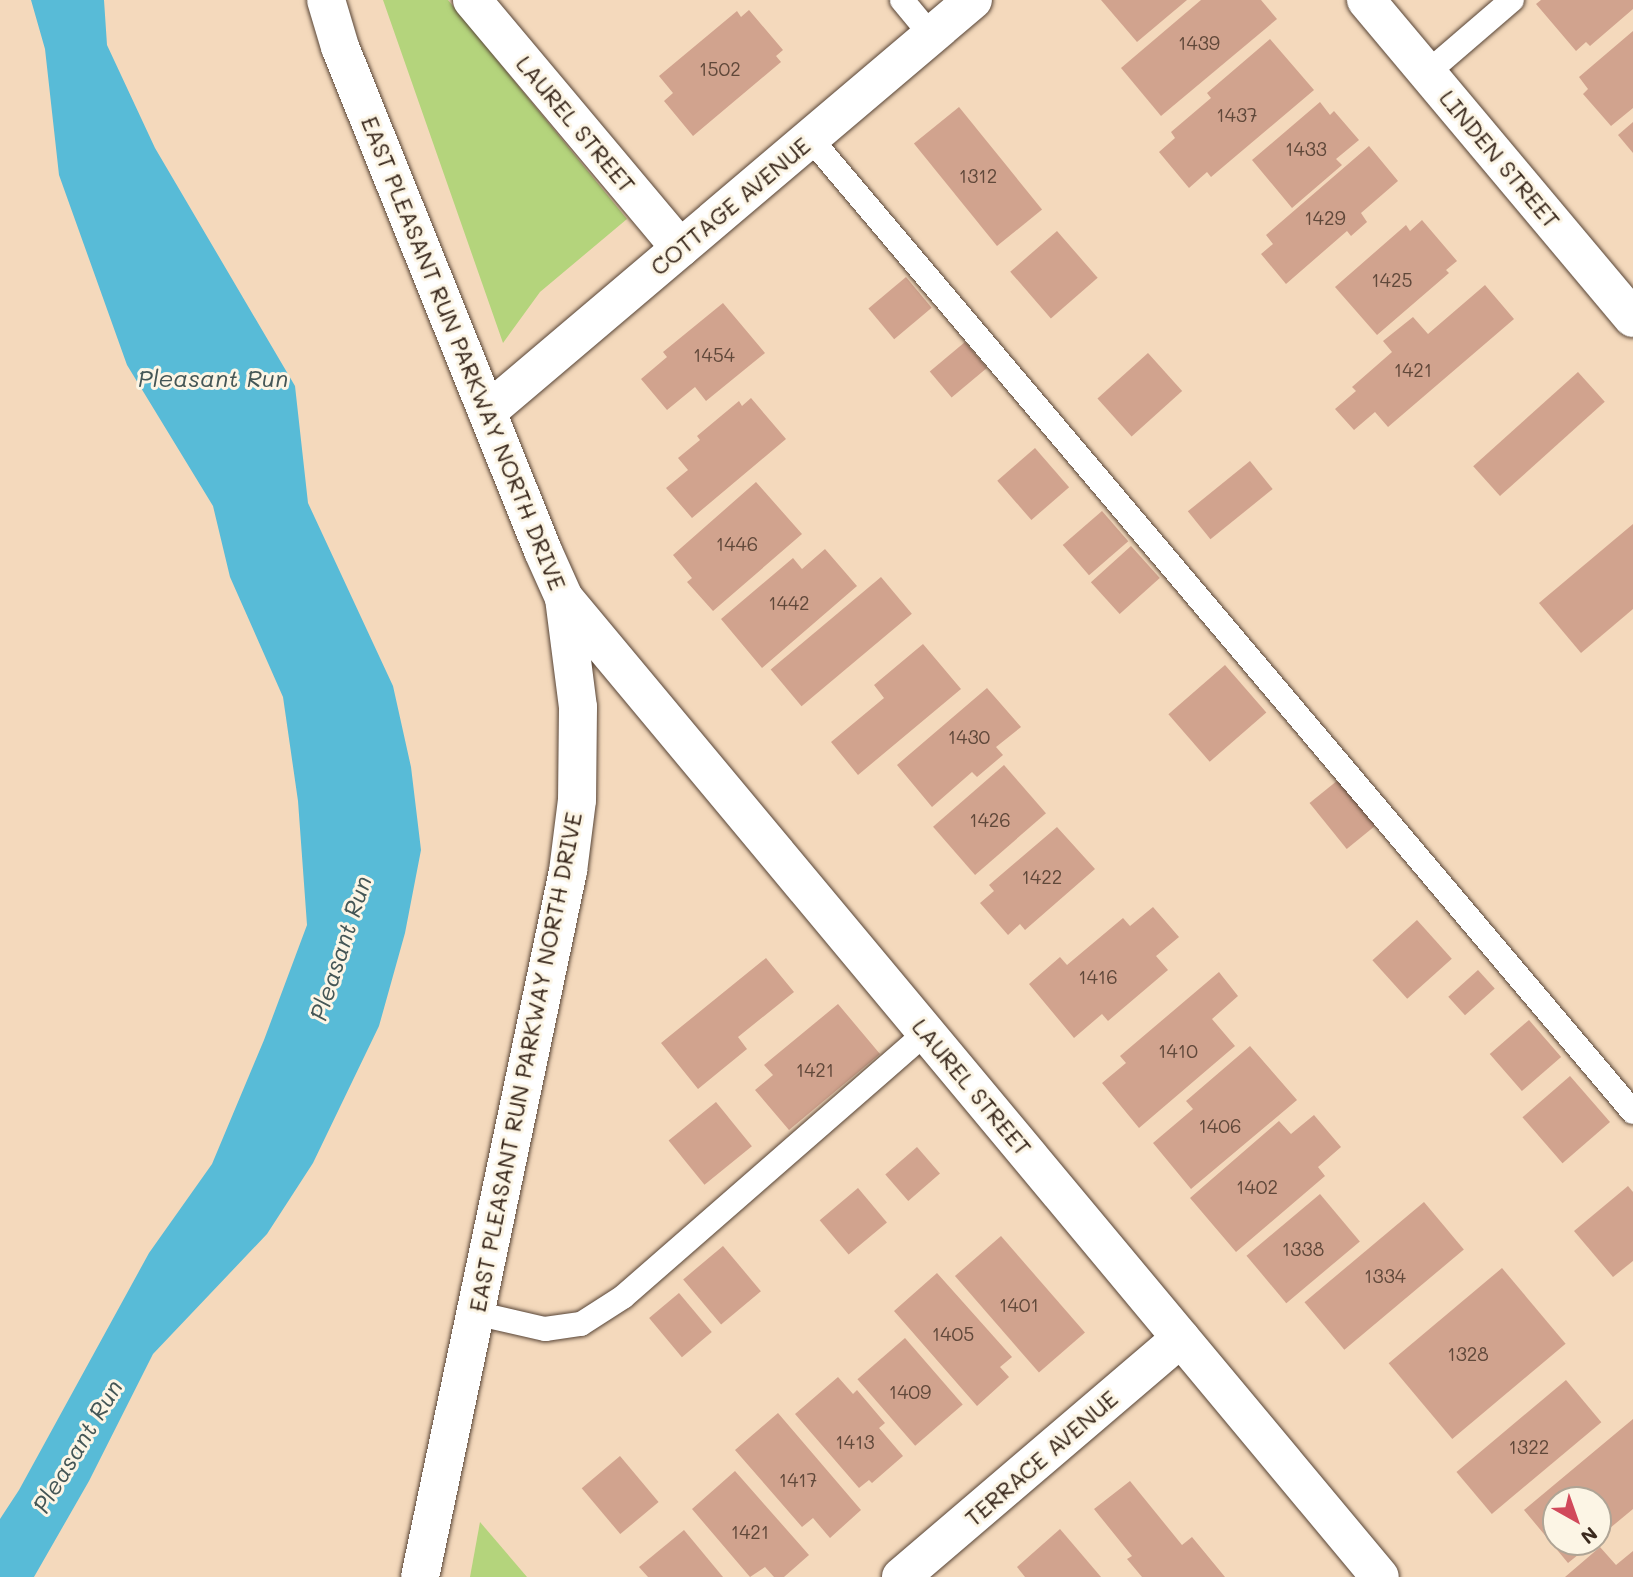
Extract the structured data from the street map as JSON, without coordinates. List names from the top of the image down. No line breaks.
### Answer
{"streets":{"street":["LAUREL STREET","LINDEN STREET","COTTAGE AVENUE","EAST PLEASANT RUN PARKWAY NORTH DRIVE","TERRACE AVENUE"]},"crossings":[["LAUREL STREET","COTTAGE AVENUE"],["LAUREL STREET","EAST PLEASANT RUN PARKWAY NORTH DRIVE"],["LAUREL STREET","TERRACE AVENUE"],["COTTAGE AVENUE","EAST PLEASANT RUN PARKWAY NORTH DRIVE"]],"water":["Pleasant Run"],"house_numbers":["1439","1502","1437","1433","1312","1429","1425","1454","1421","1446","1442","1430","1426","1422","1416","1410","1421","1406","1402","1338","1334","1401","1405","1328","1409","1413","1322","1417","1421"],"north":"bottom right"}
